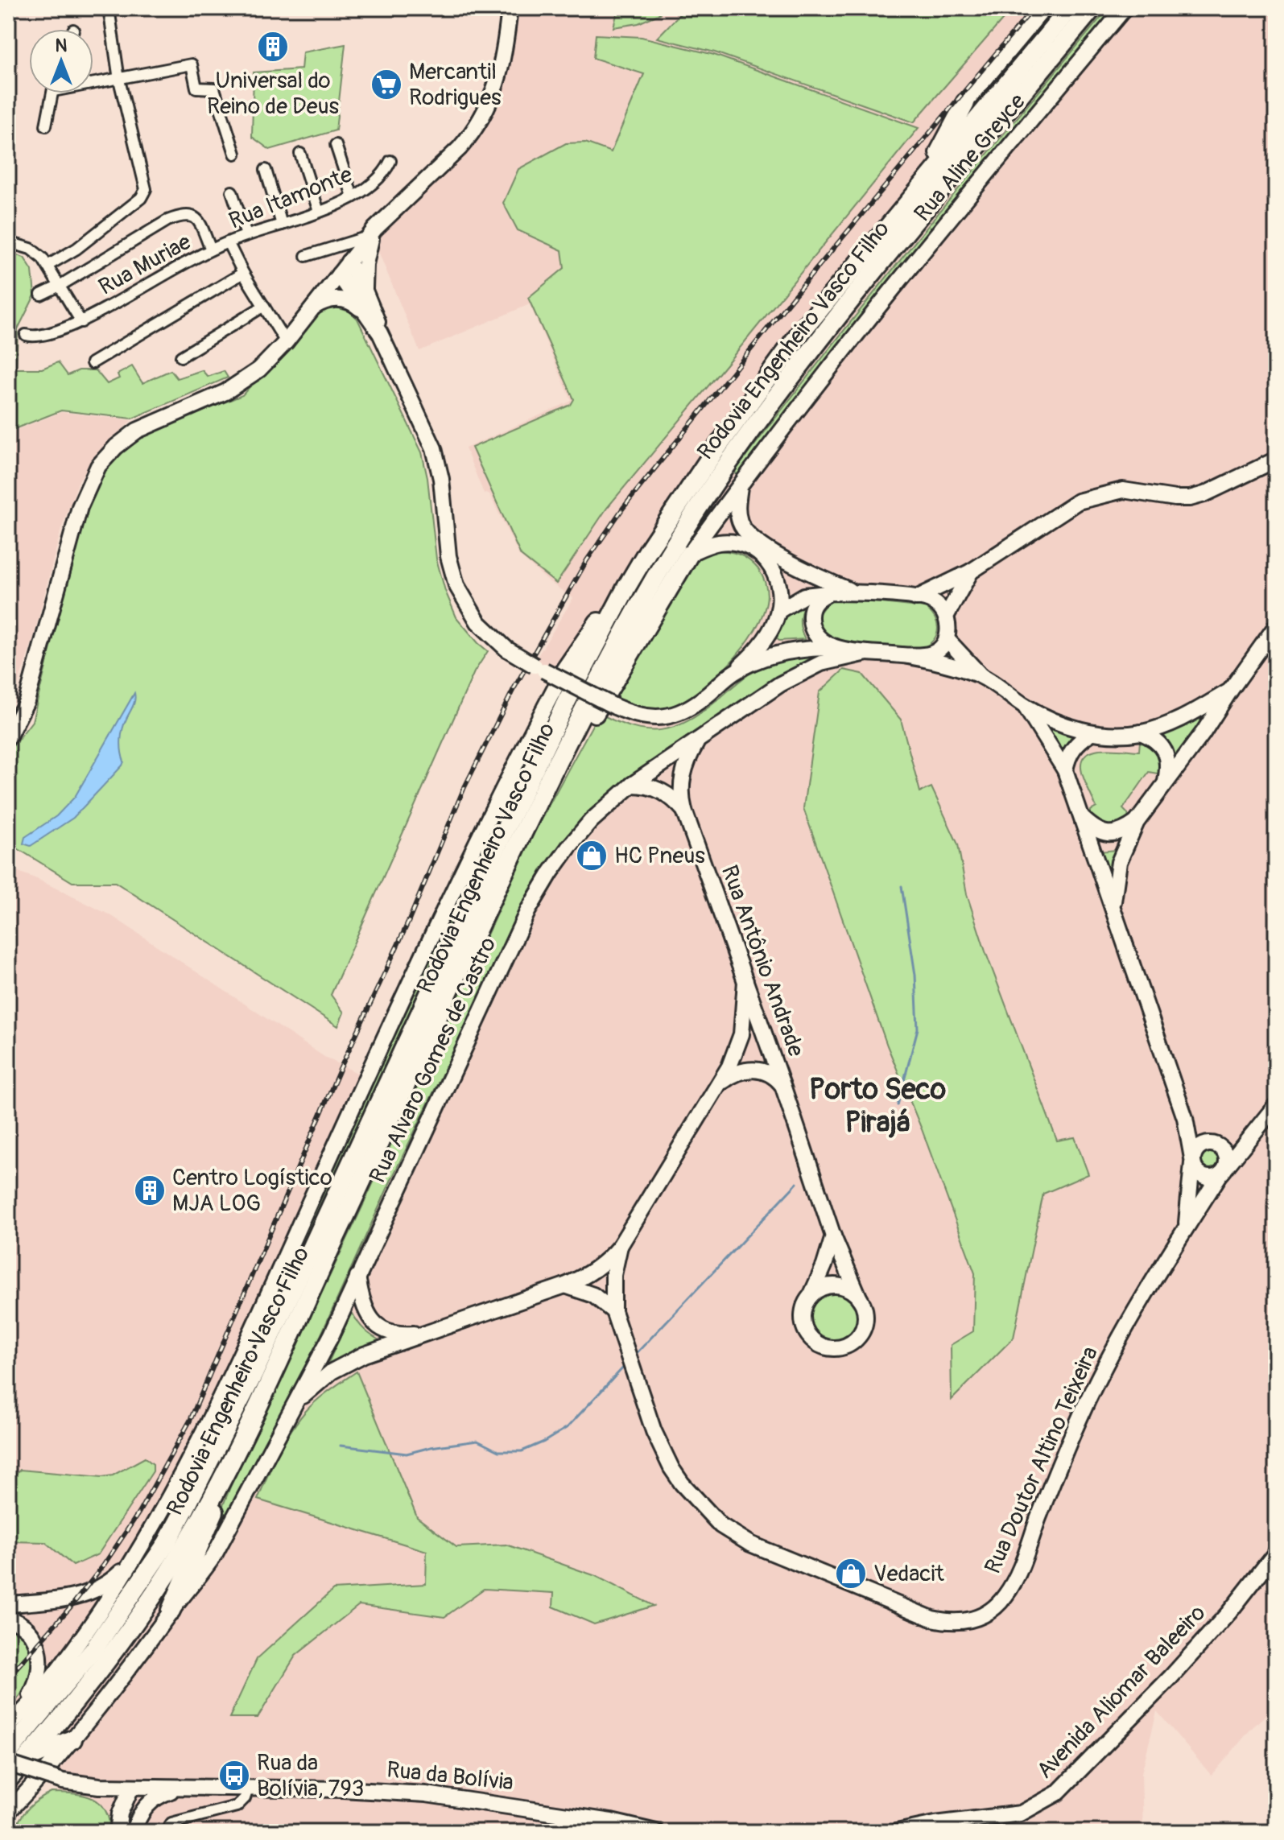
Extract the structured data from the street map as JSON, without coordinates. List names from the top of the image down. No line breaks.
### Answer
{"streets":{"highway":["Rodovia Engenheiro Vasco Filho"],"main road":["Rua Aline Greyce","Rua Antônio Andrade","Rua Alvaro Gomes de Castro","Rua Doutor Altino Teixeira","Avenida Aliomar Baleeiro","Rua da Bolívia"],"street":["Rua Itamonte","Rua Muriae"]},"crossings":[["Rua Itamonte","Rua Muriae"],["Rua Antônio Andrade","Rua Alvaro Gomes de Castro"]],"districts":["Porto Seco Pirajá"],"places":{"building":["Universal do Reino de Deus","Centro Logístico MJA LOG"],"supermarket":["Mercantil Rodrigues"],"shop":["HC Pneus","Vedacit"],"bus stop":["Rua da Bolívia, 793"]},"north":"top"}
